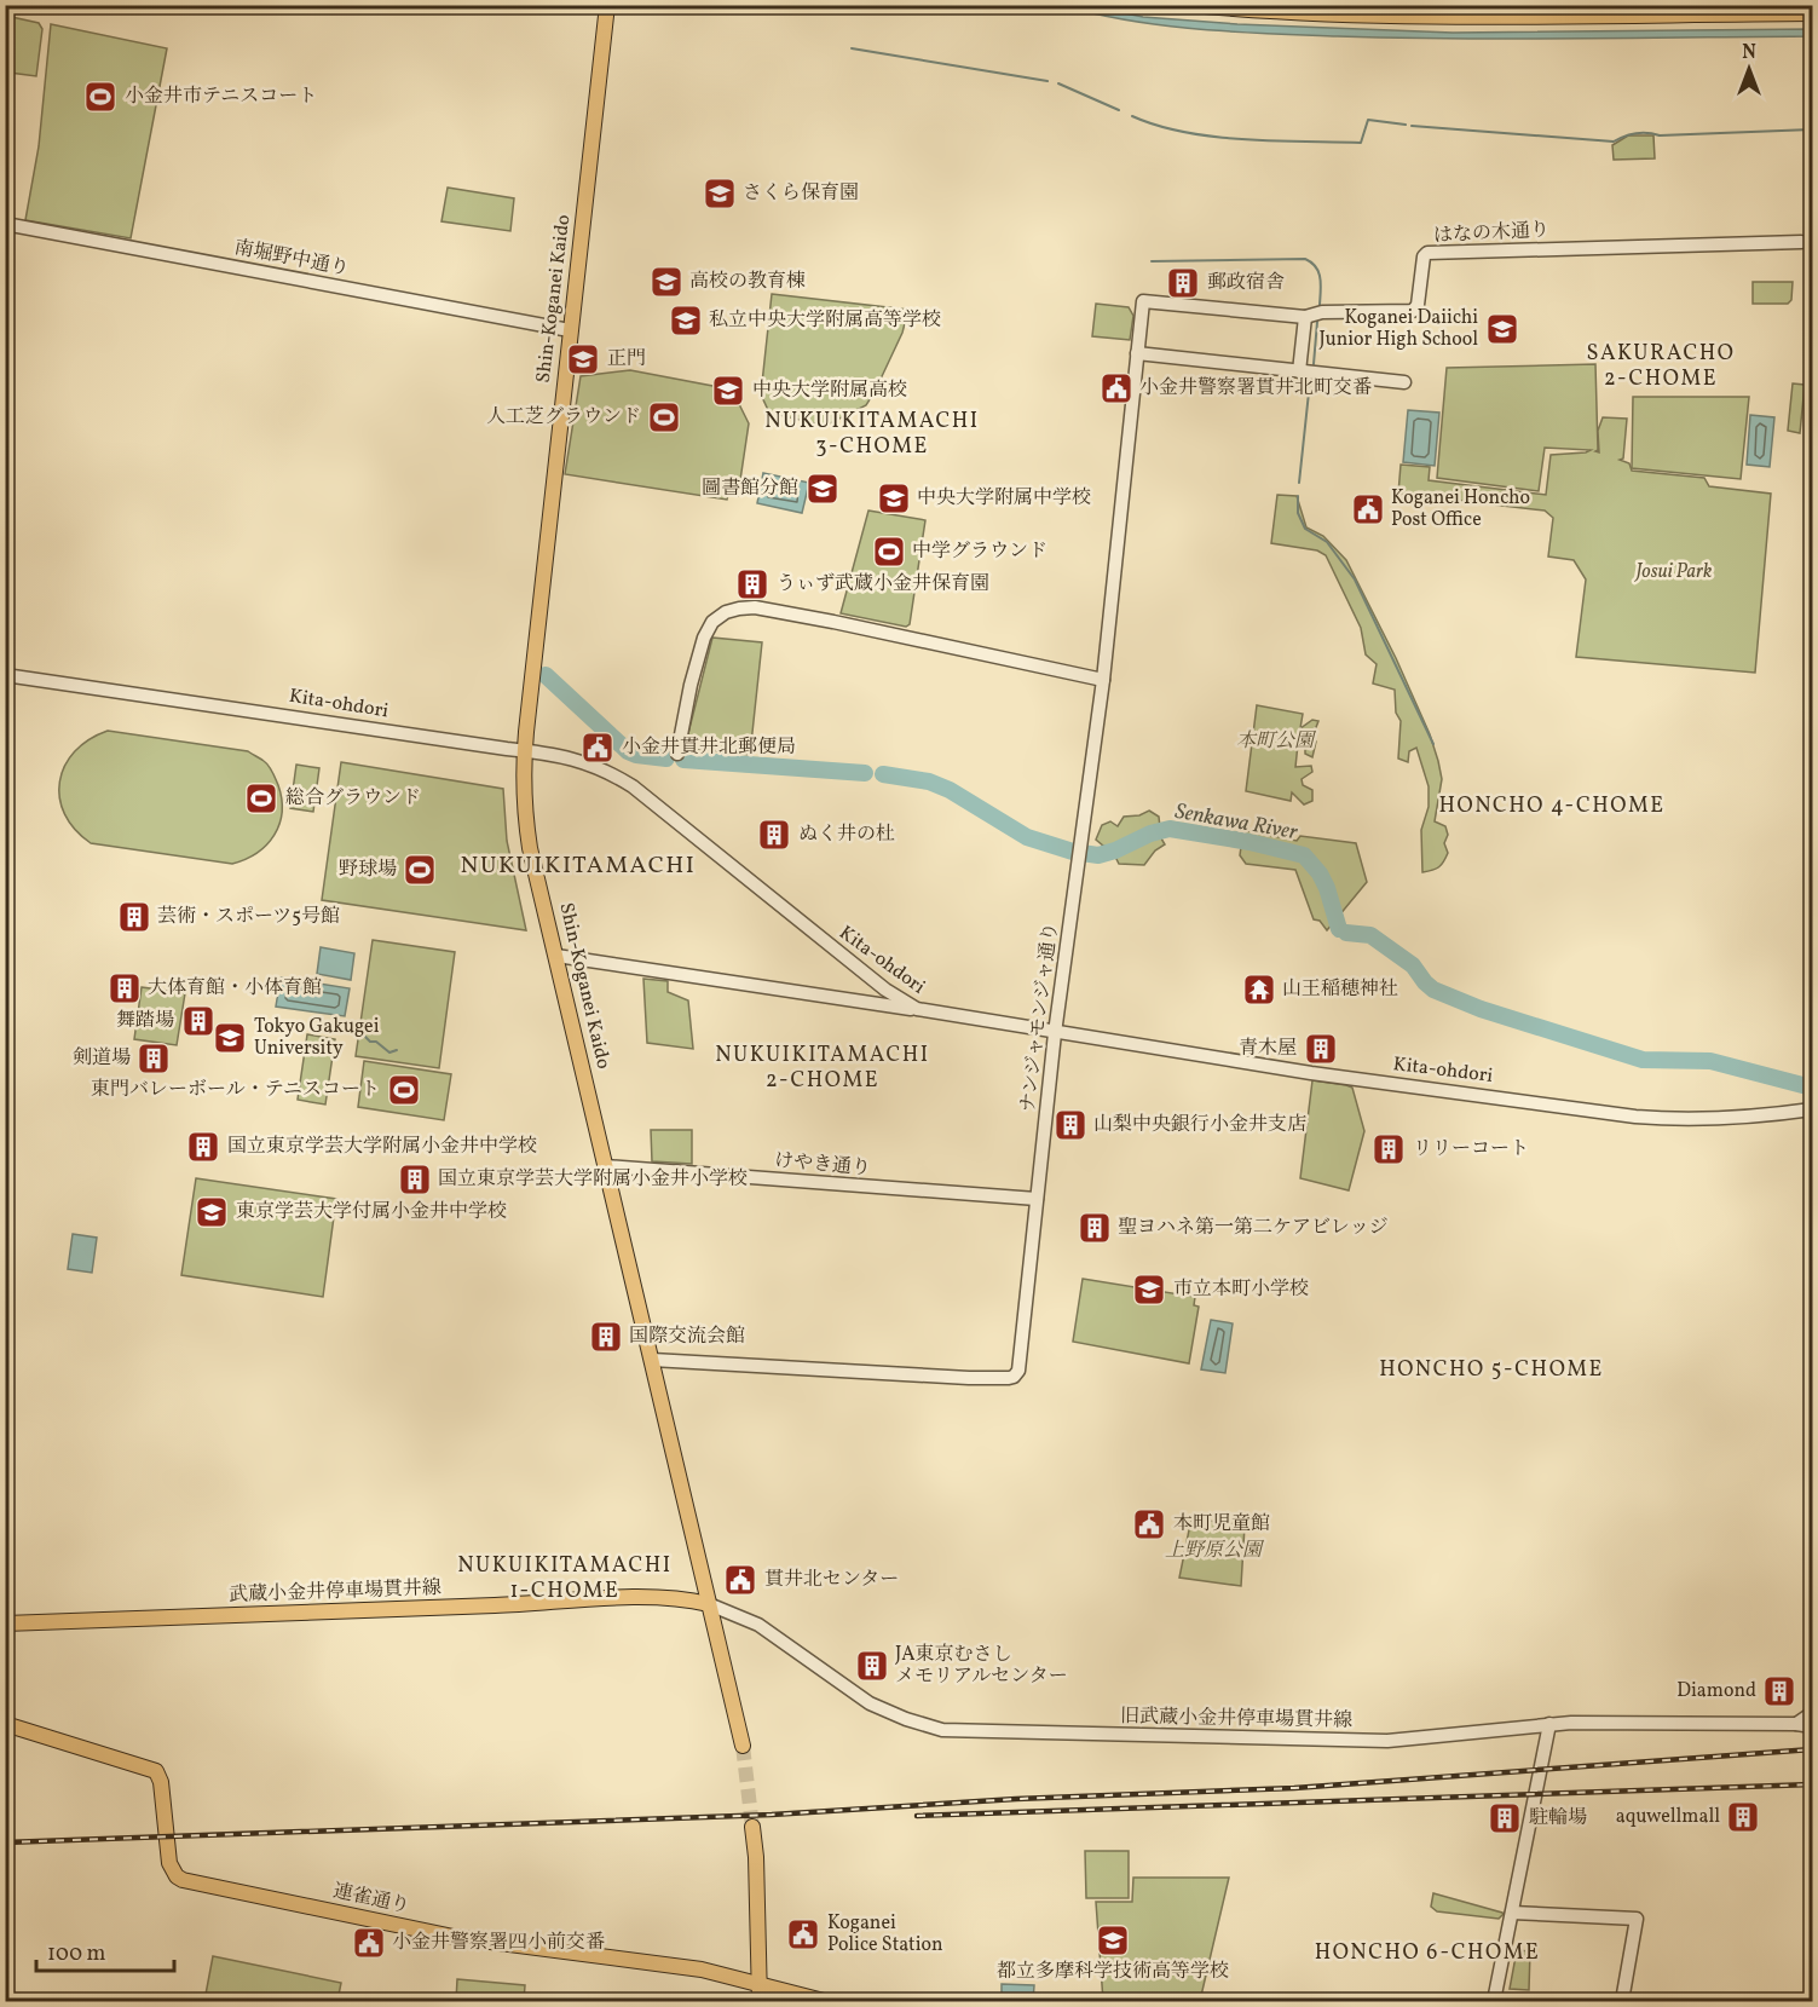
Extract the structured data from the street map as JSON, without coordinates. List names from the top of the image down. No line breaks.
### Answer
{"streets":{"main road":["Shin-Koganei Kaido","武蔵小金井停車場貫井線","連雀通り"],"street":["はなの木通り","南堀野中通り","Kita-ohdori","ナンジャモンジャ通り","けやき通り","旧武蔵小金井停車場貫井線"]},"crossings":[["はなの木通り","ナンジャモンジャ通り"],["南堀野中通り","Shin-Koganei Kaido"],["Shin-Koganei Kaido","Kita-ohdori"],["Shin-Koganei Kaido","ナンジャモンジャ通り"],["Shin-Koganei Kaido","けやき通り"],["Shin-Koganei Kaido","武蔵小金井停車場貫井線"],["Shin-Koganei Kaido","旧武蔵小金井停車場貫井線"],["Kita-ohdori","ナンジャモンジャ通り"],["ナンジャモンジャ通り","けやき通り"],["武蔵小金井停車場貫井線","旧武蔵小金井停車場貫井線"]],"districts":["SAKURACHO 2-CHOME","NUKUIKITAMACHI 3-CHOME","HONCHO 4-CHOME","NUKUIKITAMACHI","NUKUIKITAMACHI 2-CHOME","HONCHO 5-CHOME","NUKUIKITAMACHI 1-CHOME","HONCHO 6-CHOME"],"water":["Senkawa River"],"parks":["Josui Park","本町公園","上野原公園"],"places":{"sports":["小金井市テニスコート","人工芝グラウンド","中学グラウンド","総合グラウンド","野球場","東門バレーボール・テニスコート"],"school or university":["さくら保育園","高校の教育棟","私立中央大学附属高等学校","Koganei Daiichi Junior High School","正門","中央大学附属高校","圖書館分館","中央大学附属中学校","Tokyo Gakugei University","東京学芸大学付属小金井中学校","市立本町小学校","都立多摩科学技術高等学校"],"building":["郵政宿舎","うぃず武蔵小金井保育園","ぬく井の杜","芸術・スポーツ5号館","大体育館・小体育館","舞踏場","青木屋","剣道場","山梨中央銀行小金井支店","国立東京学芸大学附属小金井中学校","リリーコート","国立東京学芸大学附属小金井小学校","聖ヨハネ第一第二ケアビレッジ","国際交流会館","JA東京むさし メモリアルセンター","Diamond","aquwellmall","駐輪場"],"public building":["小金井警察署貫井北町交番","Koganei Honcho Post Office","小金井貫井北郵便局","本町児童館","貫井北センター","Koganei Police Station","小金井警察署四小前交番"],"temple":["山王稲穂神社"]},"scale_bar":"100 m","north":"top"}
